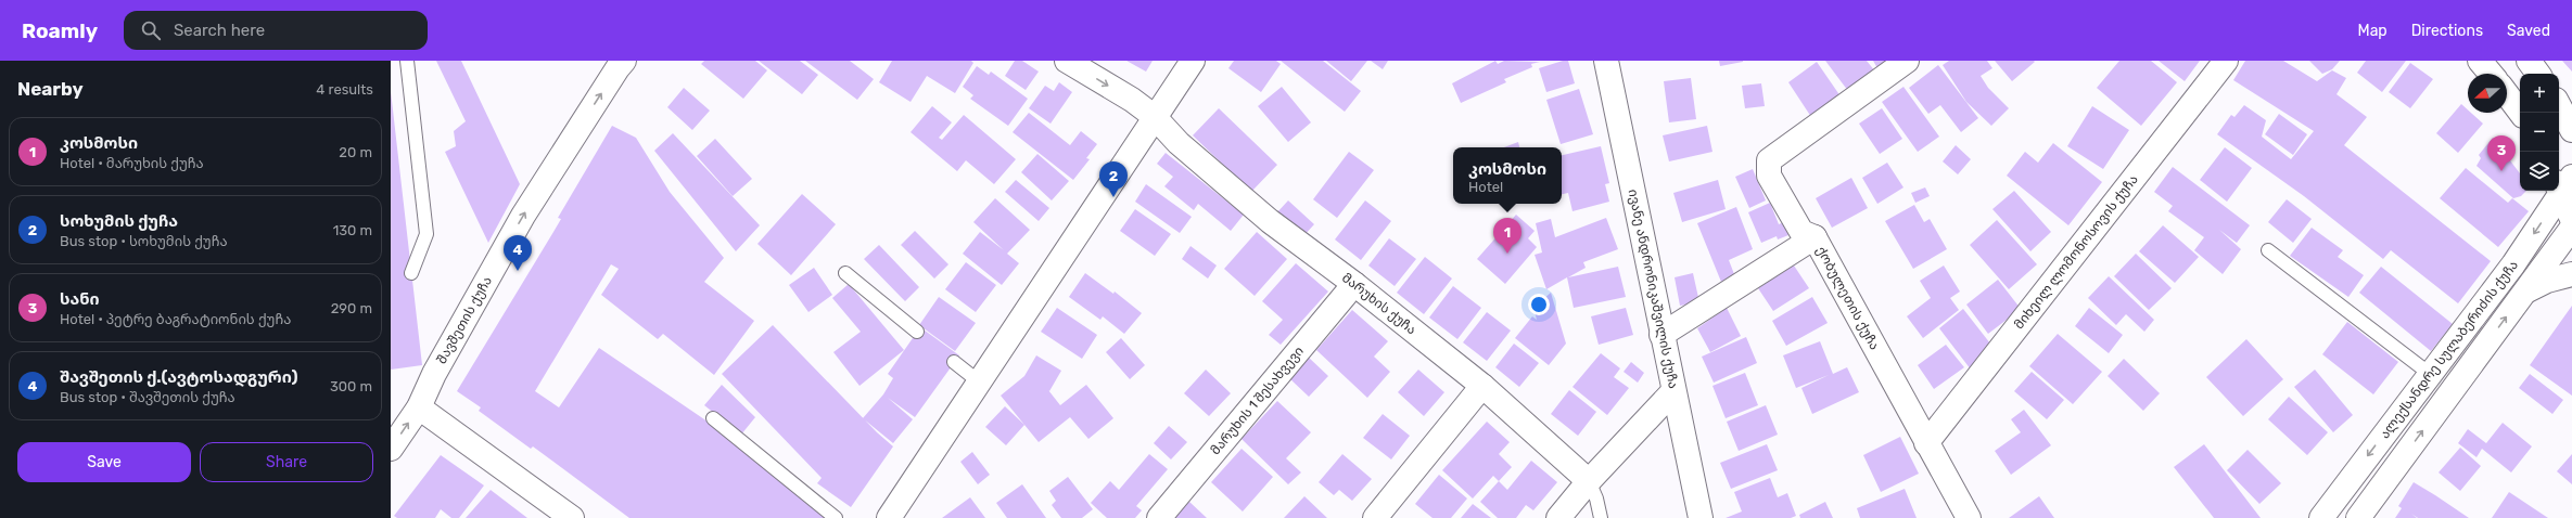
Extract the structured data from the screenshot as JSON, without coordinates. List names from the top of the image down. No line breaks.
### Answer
{"streets":{"street":["მიხეილ ლომონოსოვის ქუჩა","ივანე ანდრონიკაშვილის ქუჩა","ქობულეთის ქუჩა","მარუხის ქუჩა","შავშეთის ქუჩა","ალექსანდრე სულაბერიძის ქუჩა","მარუხის 1 შესახვევი"]},"crossings":[["მიხეილ ლომონოსოვის ქუჩა","ქობულეთის ქუჩა"],["ივანე ანდრონიკაშვილის ქუჩა","ქობულეთის ქუჩა"],["მარუხის ქუჩა","მარუხის 1 შესახვევი"]],"one_way":["შავშეთის ქუჩა"],"north":"left","page":{"header":"Roamly","search":"Search here","nav":["Map","Directions","Saved"],"heading":["Nearby","4 results"],"map_buttons":["+","−"],"list":[{"mark":"1","name":"კოსმოსი","note":"Hotel · მარუხის ქუჩა","value":"20 m"},{"mark":"2","name":"სოხუმის ქუჩა","note":"Bus stop · სოხუმის ქუჩა","value":"130 m"},{"mark":"3","name":"სანი","note":"Hotel · პეტრე ბაგრატიონის ქუჩა","value":"290 m"},{"mark":"4","name":"შავშეთის ქ.(ავტოსადგური)","note":"Bus stop · შავშეთის ქუჩა","value":"300 m"}],"pins":["3","2","1","4"],"popup":["კოსმოსი","Hotel"],"buttons":["Save","Share"]}}
